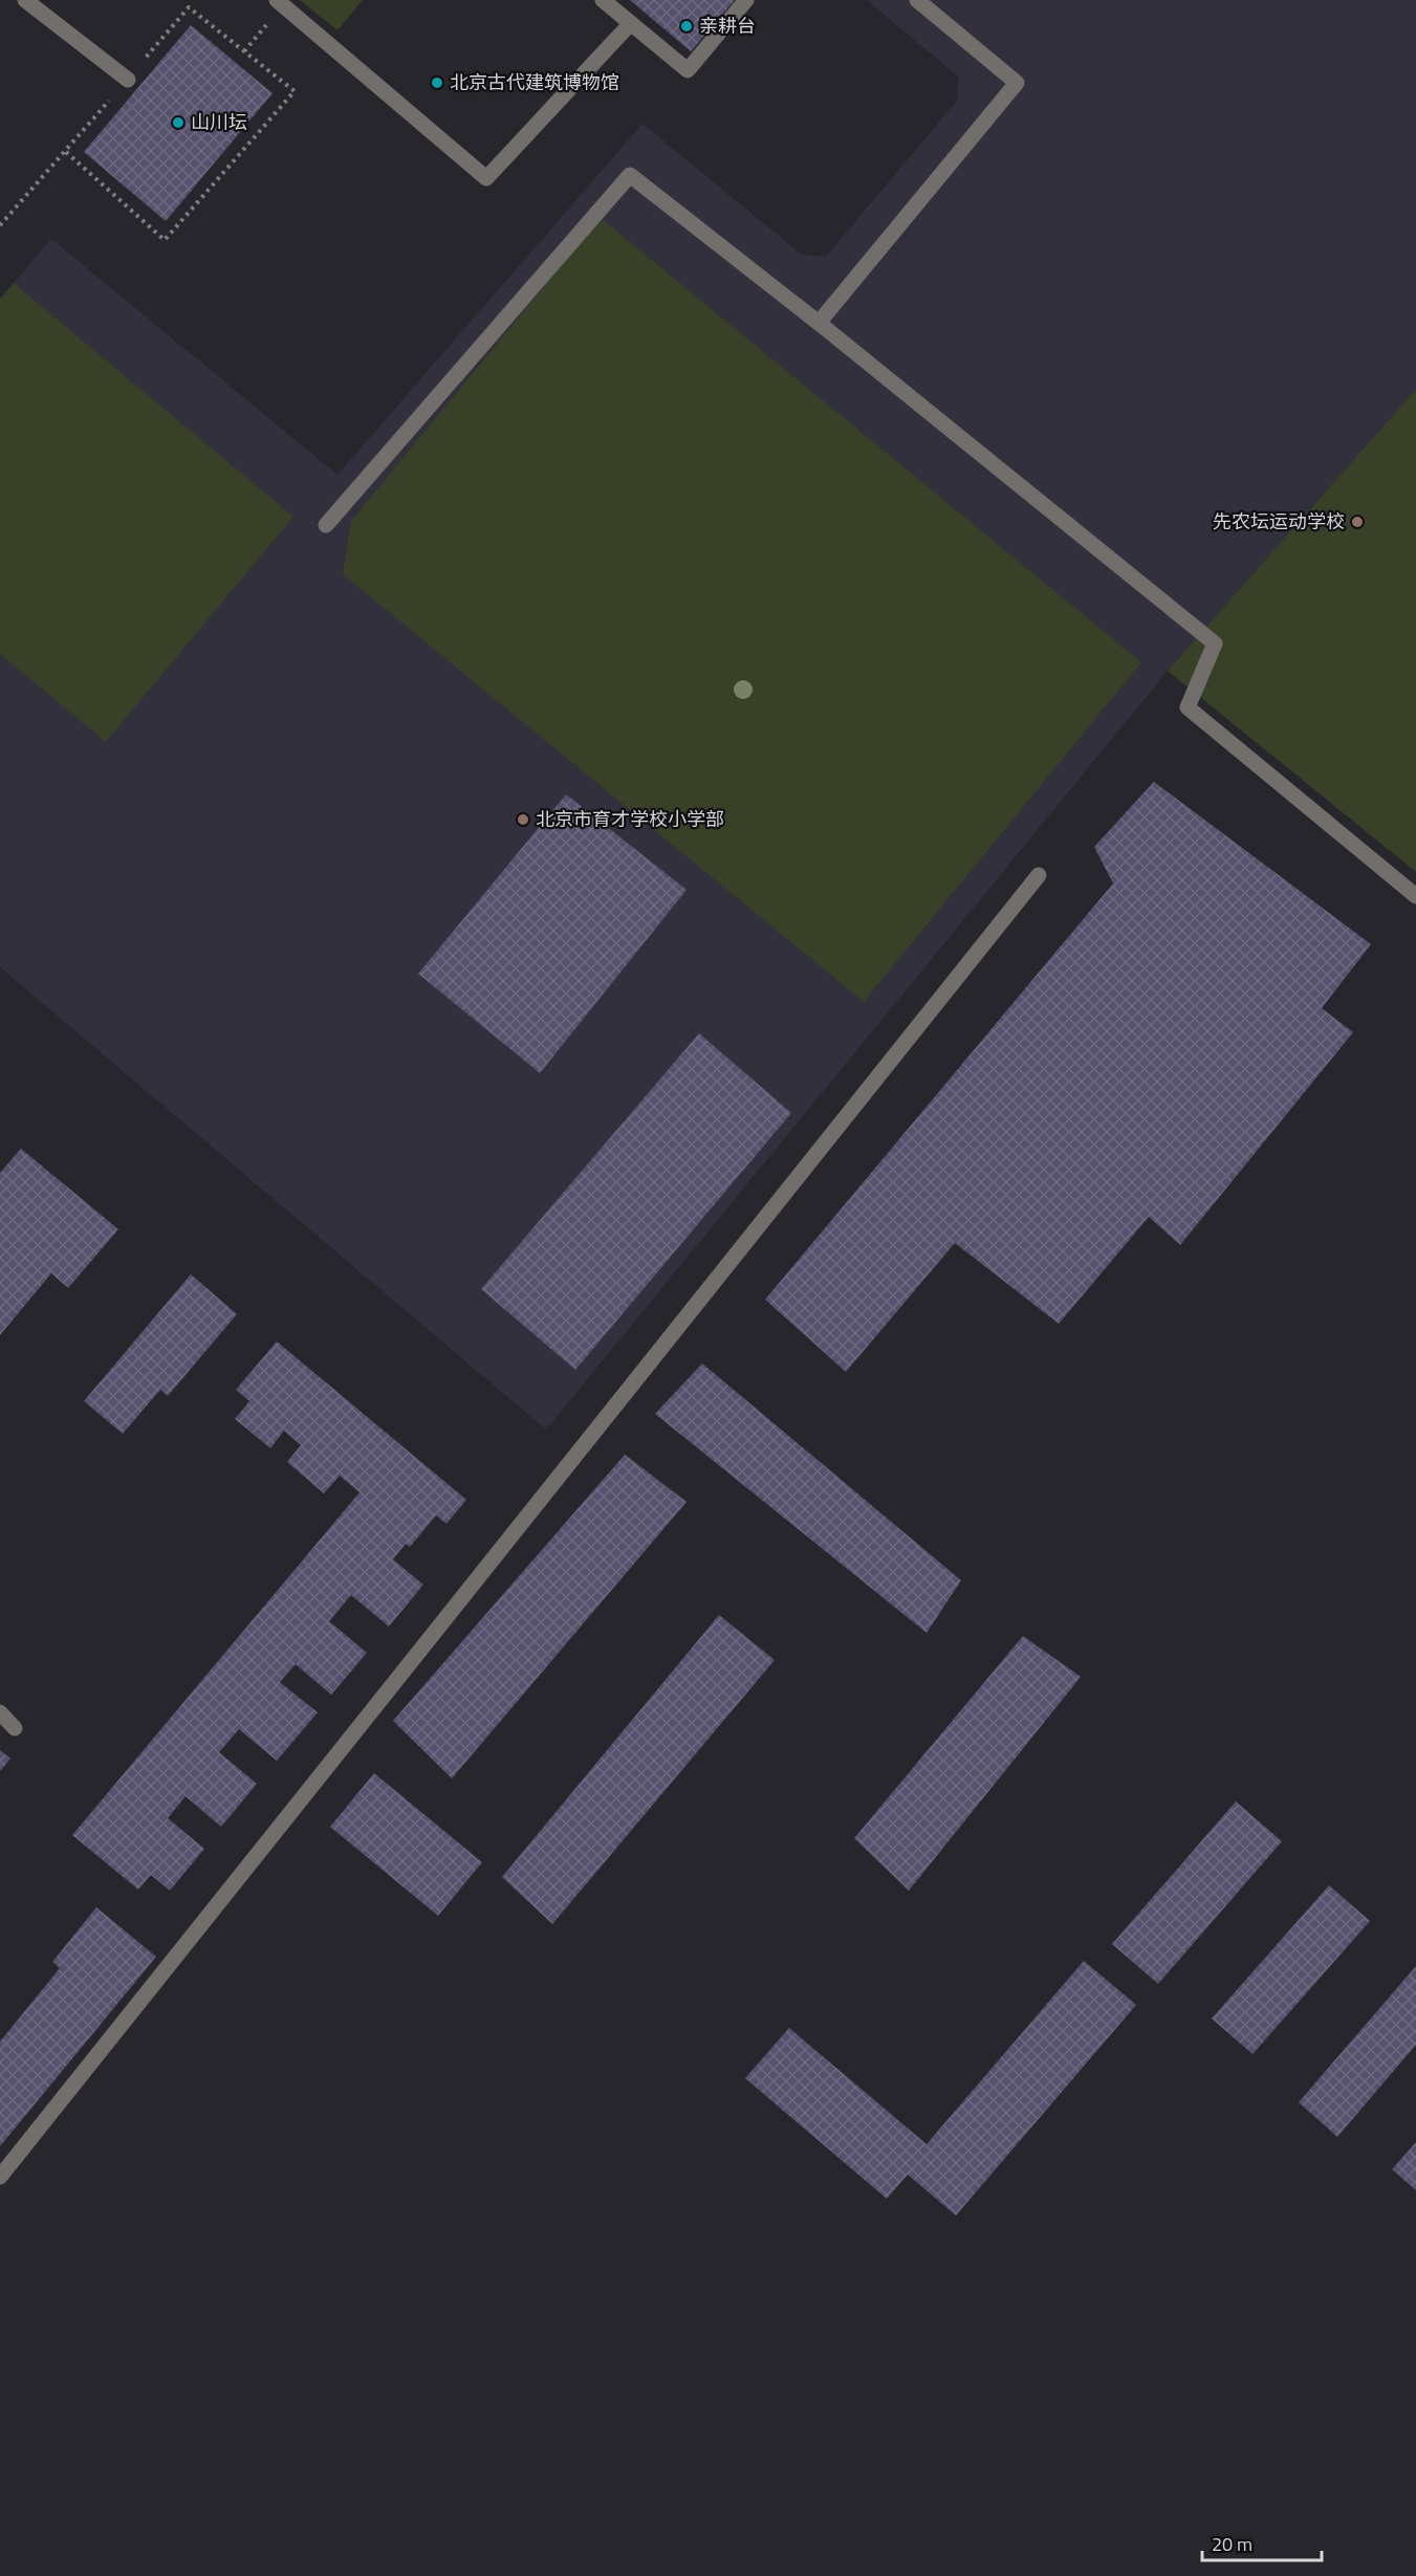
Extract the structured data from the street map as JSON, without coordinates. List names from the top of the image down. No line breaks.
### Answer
{"places":["亲耕台","北京古代建筑博物馆","山川坛","先农坛运动学校","北京市育才学校小学部"],"scale_bar":"20 m"}
